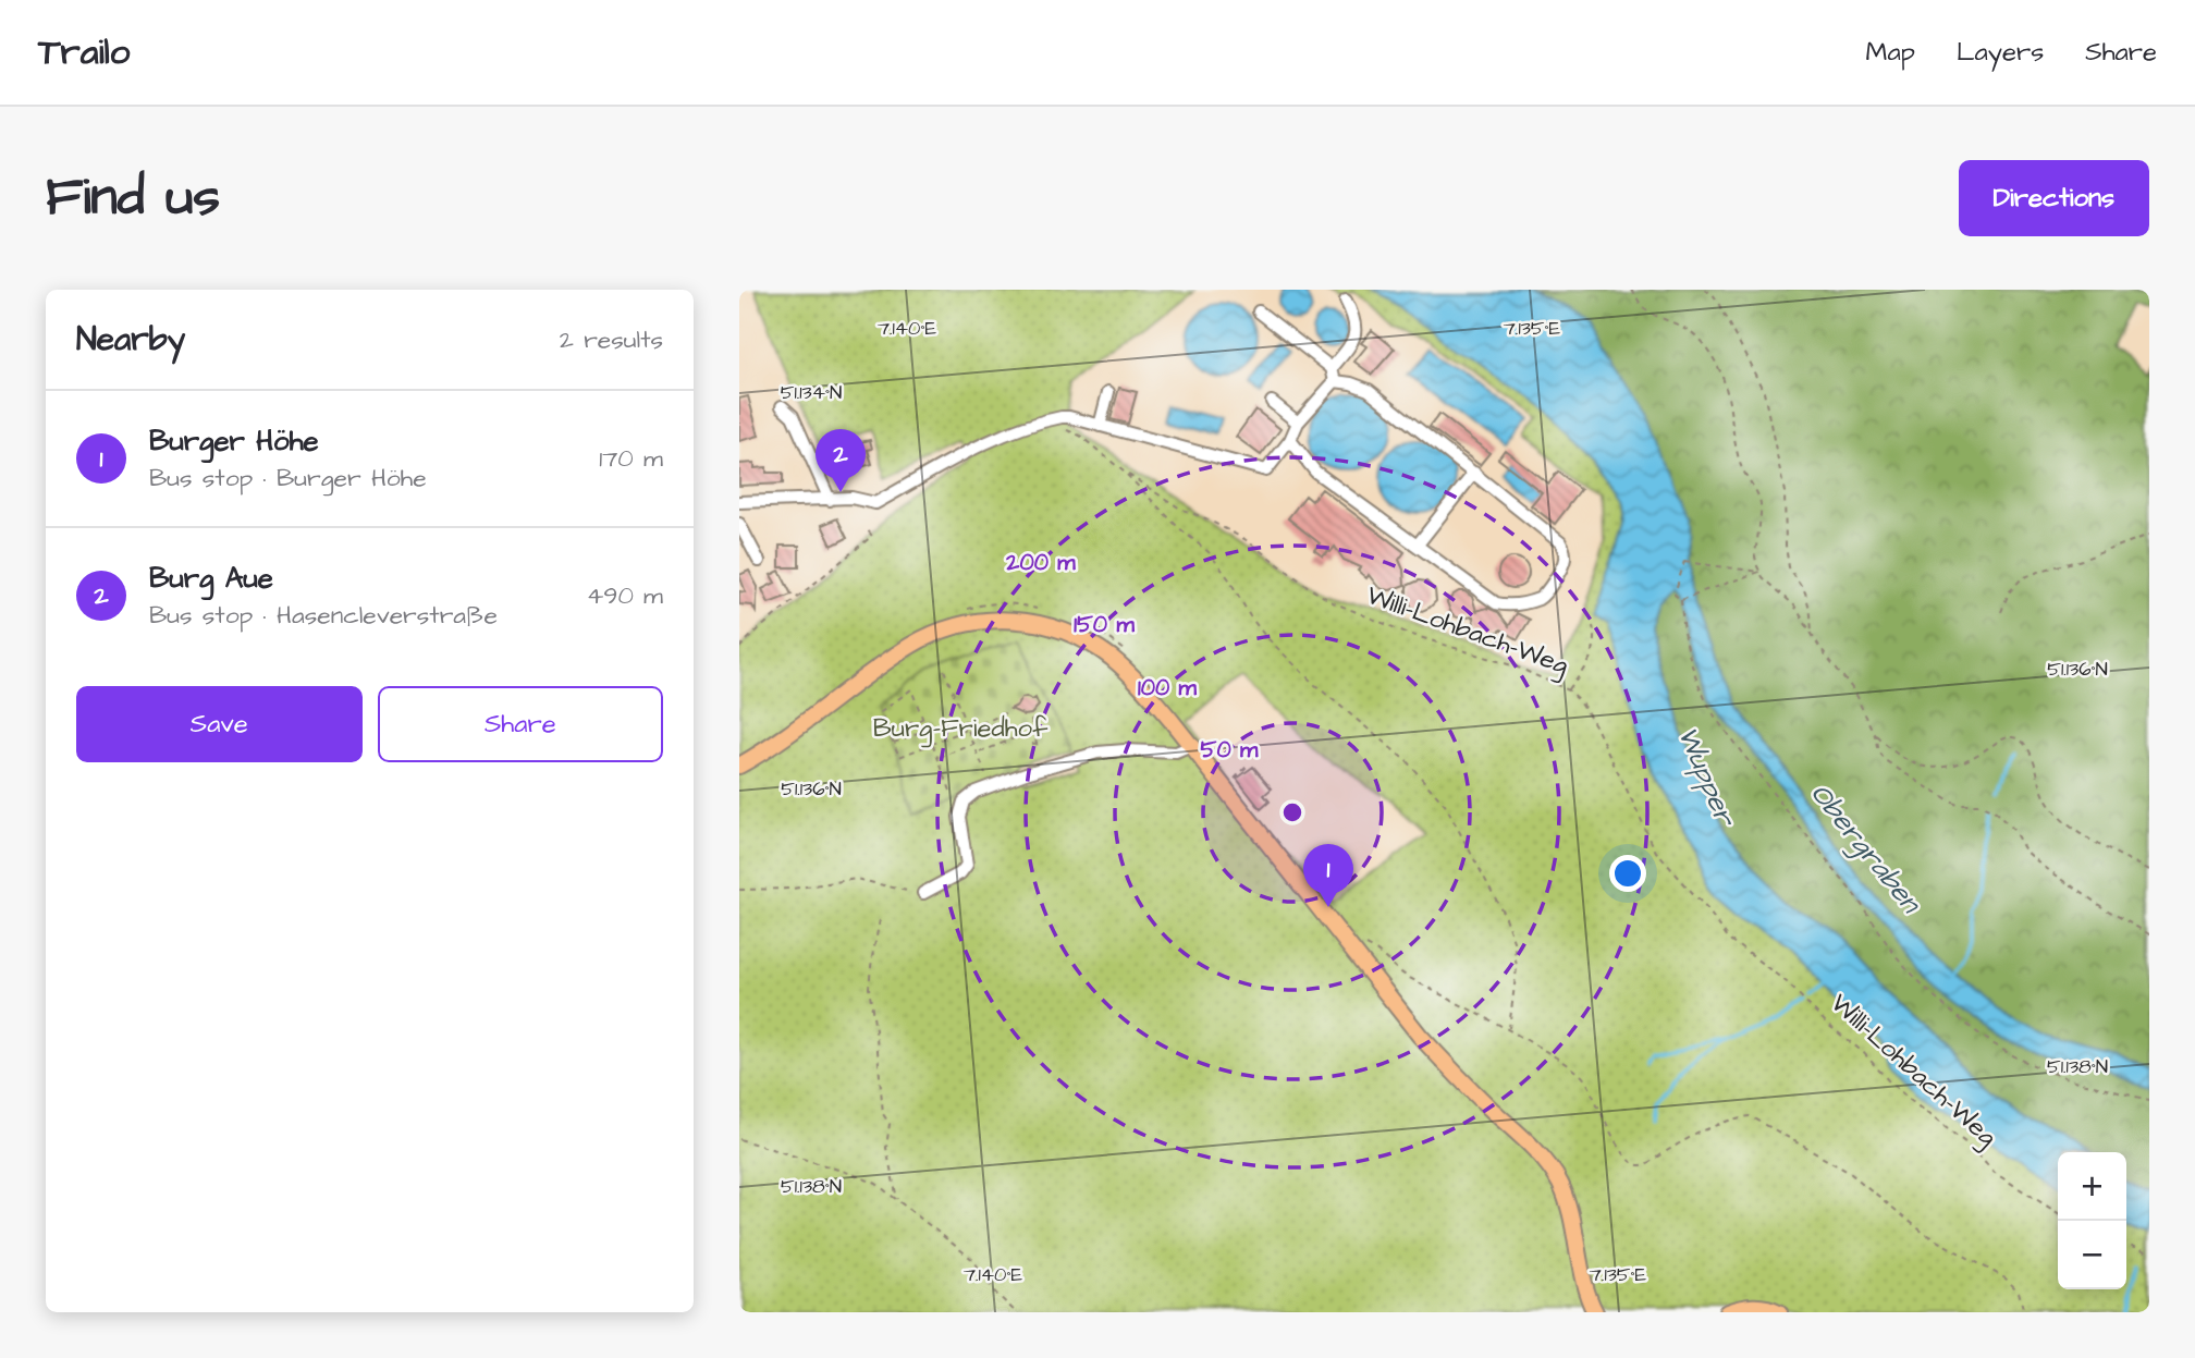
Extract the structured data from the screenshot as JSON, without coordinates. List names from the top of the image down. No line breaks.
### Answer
{"streets":{"path":["Willi-Lohbach-Weg"]},"water":["Wupper","Obergraben"],"parks":["Burg-Friedhof"],"page":{"header":"Trailo","nav":["Map","Layers","Share"],"buttons":["Directions",["Save","Share"]],"title":"Find us","heading":["Nearby","2 results"],"list":[{"mark":"1","name":"Burger Höhe","note":"Bus stop · Burger Höhe","value":"170 m"},{"mark":"2","name":"Burg Aue","note":"Bus stop · Hasencleverstraße","value":"490 m"}],"pins":["2","1"],"map_buttons":["+","−"]},"coordinates":["7.140°E","7.135°E","51.134°N","51.136°N","51.138°N"],"rings":["200 m","150 m","100 m","50 m"]}
